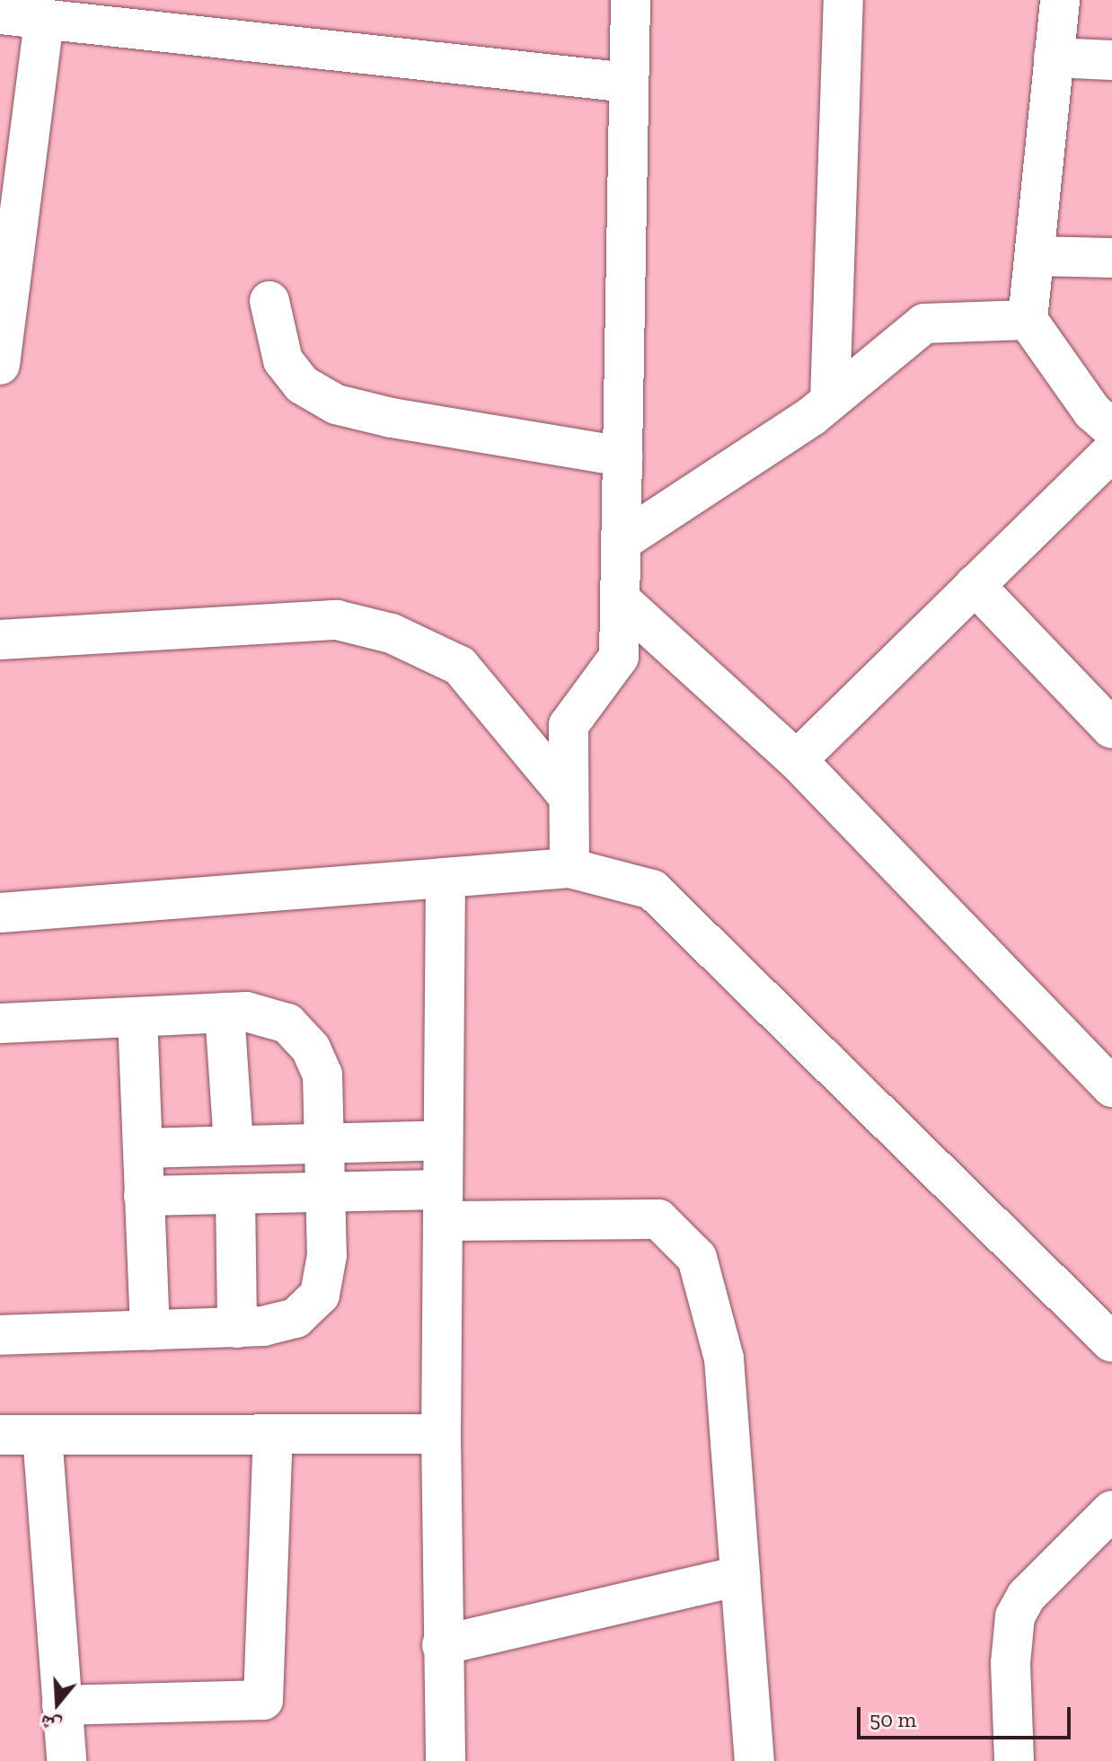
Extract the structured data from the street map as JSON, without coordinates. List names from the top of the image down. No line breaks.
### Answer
{"scale_bar":"50 m","north":"bottom"}
